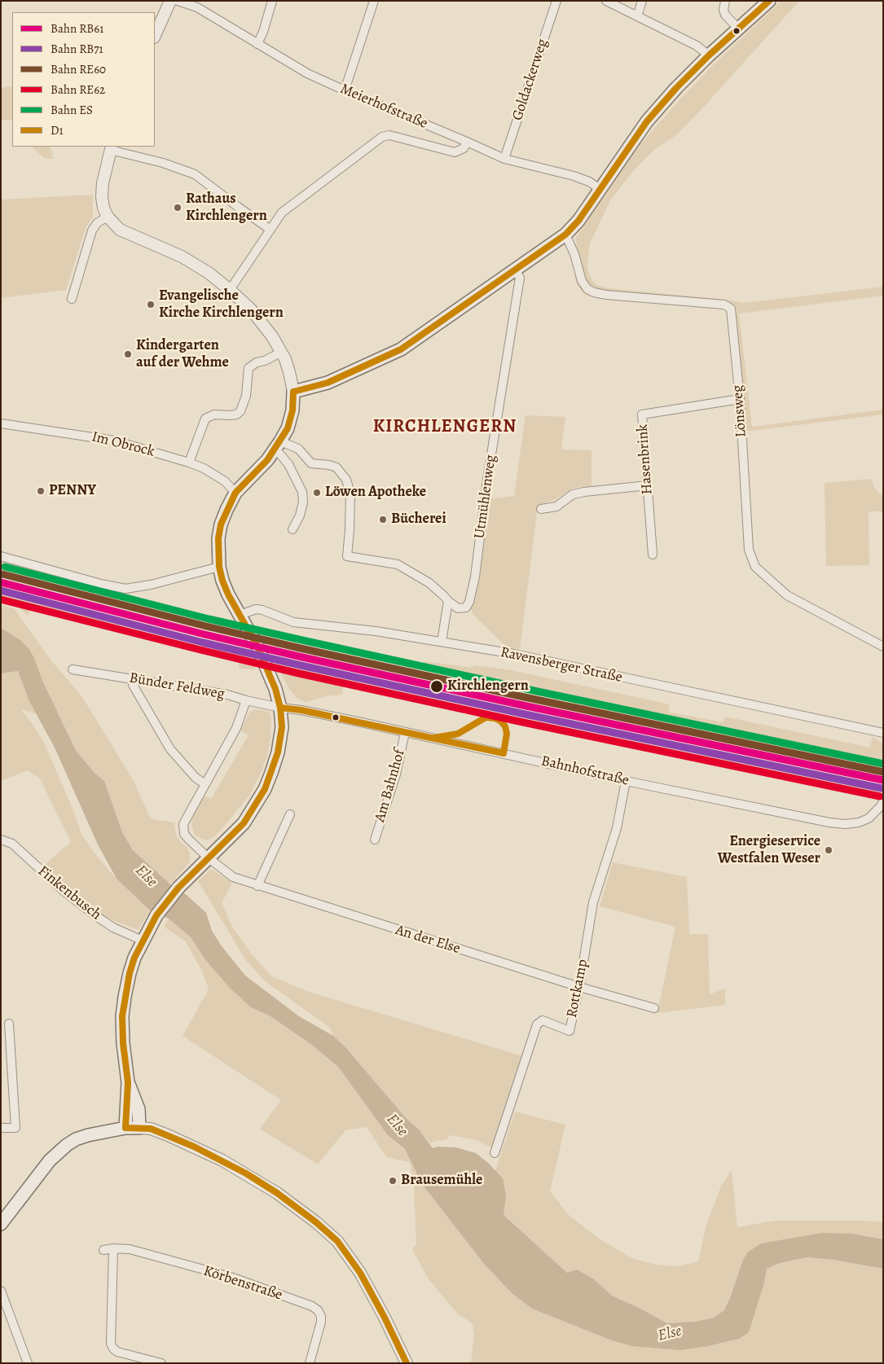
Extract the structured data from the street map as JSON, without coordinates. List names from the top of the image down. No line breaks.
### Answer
{"streets":{"street":["Goldackerweg","Meierhofstraße","Lönsweg","Im Obrock","Hasenbrink","Utmühlenweg","Ravensberger Straße","Bünder Feldweg","Bahnhofstraße","Am Bahnhof","Finkenbusch","An der Else","Rottkamp","Körbenstraße"]},"crossings":[["Goldackerweg","Meierhofstraße"],["Lönsweg","Hasenbrink"],["Bünder Feldweg","Bahnhofstraße"],["Bünder Feldweg","An der Else"],["Bahnhofstraße","Am Bahnhof"],["Bahnhofstraße","Rottkamp"],["An der Else","Rottkamp"]],"districts":["KIRCHLENGERN"],"water":["Else"],"places":["Rathaus Kirchlengern","Evangelische Kirche Kirchlengern","Kindergarten auf der Wehme","PENNY","Löwen Apotheke","Bücherei","Kirchlengern","Energieservice Westfalen Weser","Brausemühle"],"lines":["transit line D1","rail line ES","rail line RE60","rail line RB61","rail line RB71","rail line RE62"],"legend":["Bahn RB61","Bahn RB71","Bahn RE60","Bahn RE62","Bahn ES","D1"]}
